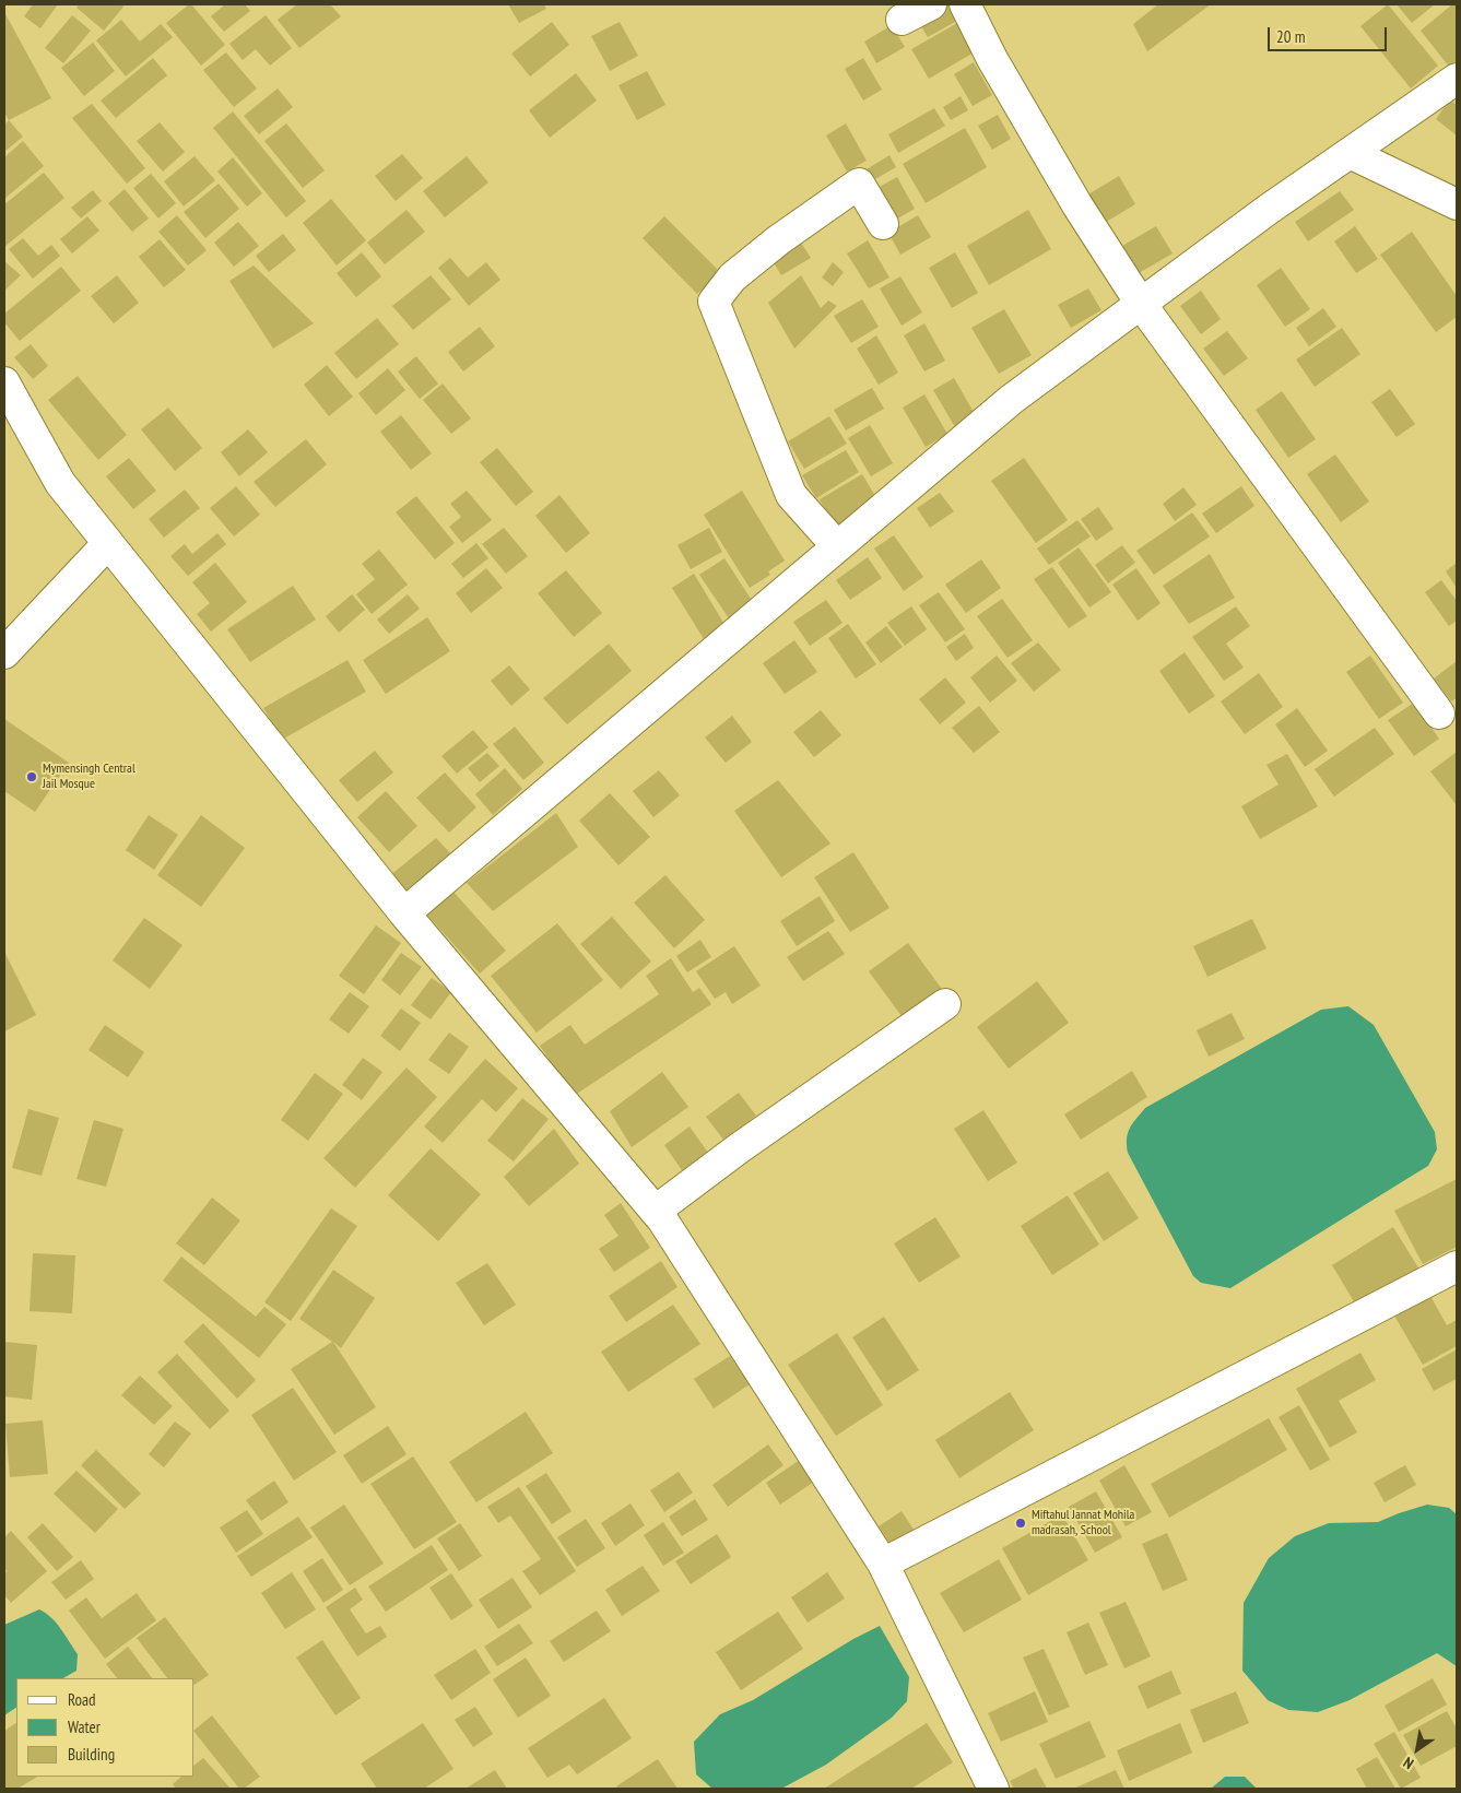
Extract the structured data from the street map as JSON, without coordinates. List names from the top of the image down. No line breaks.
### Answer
{"places":["Mymensingh Central Jail Mosque","Miftahul Jannat Mohila madrasah, School"],"legend":["Road","Water","Building"],"scale_bar":"20 m","north":"bottom left"}
